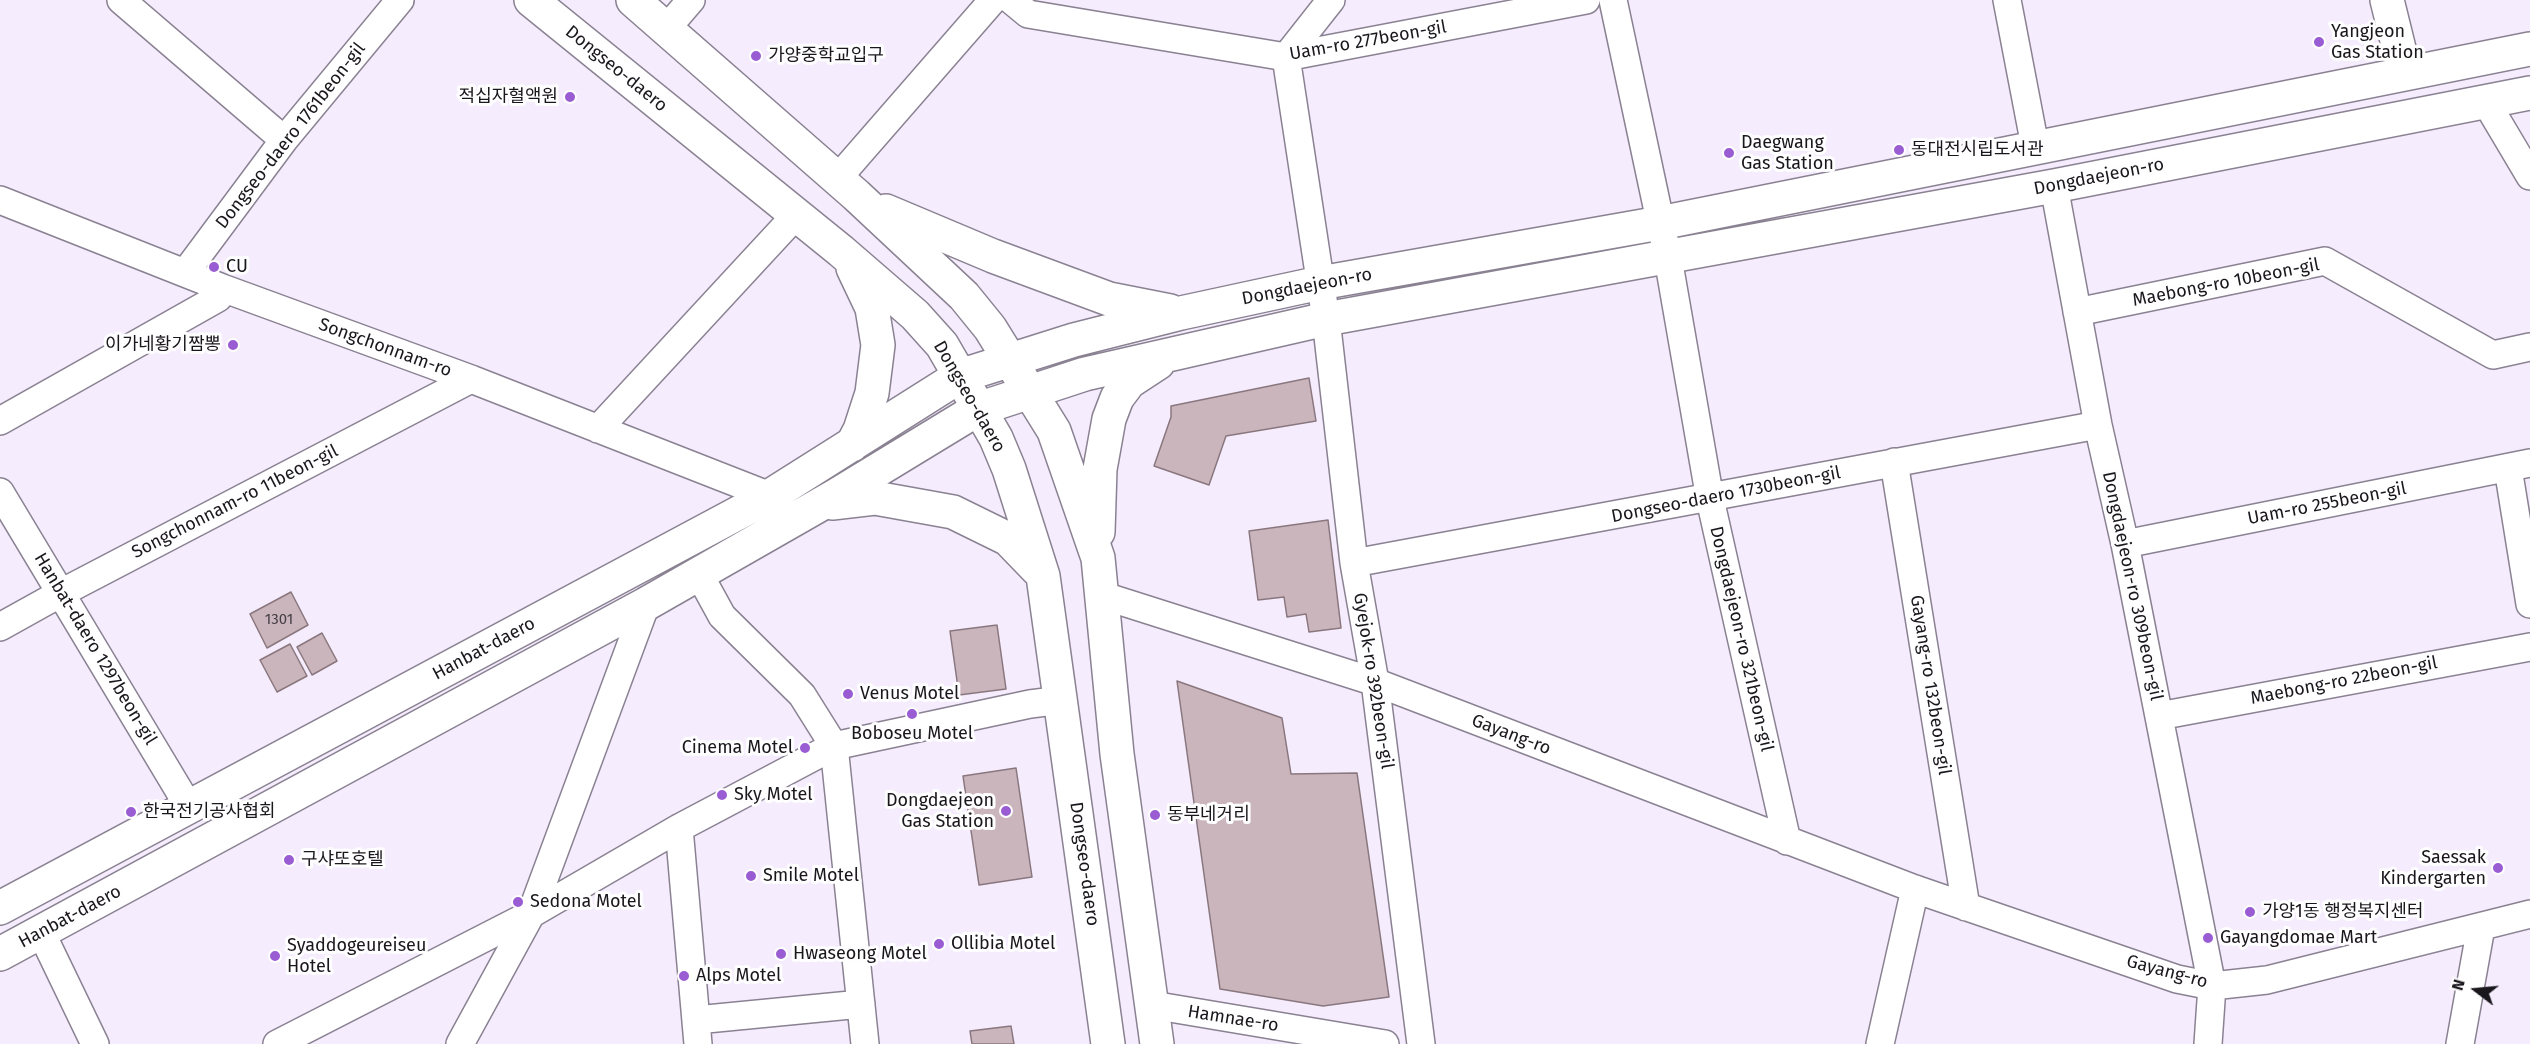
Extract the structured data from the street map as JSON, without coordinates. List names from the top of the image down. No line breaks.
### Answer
{"streets":{"main road":["Dongseo-daero","Dongdaejeon-ro","Hanbat-daero"],"street":["Uam-ro 277beon-gil","Dongseo-daero 1761beon-gil","Maebong-ro 10beon-gil","Songchonnam-ro","Dongseo-daero 1730beon-gil","Songchonnam-ro 11beon-gil","Uam-ro 255beon-gil","Dongdaejeon-ro 309beon-gil","Dongdaejeon-ro 321beon-gil","Hanbat-daero 1297beon-gil","Gyejok-ro 392beon-gil","Maebong-ro 22beon-gil","Gayang-ro 132beon-gil","Gayang-ro","Hamnae-ro"]},"crossings":[["Uam-ro 277beon-gil","Gyejok-ro 392beon-gil"],["Dongseo-daero","Dongdaejeon-ro"],["Dongseo-daero","Hanbat-daero"],["Dongseo-daero 1761beon-gil","Songchonnam-ro"],["Dongdaejeon-ro","Dongdaejeon-ro 309beon-gil"],["Dongdaejeon-ro","Dongdaejeon-ro 321beon-gil"],["Dongdaejeon-ro","Hanbat-daero"],["Dongdaejeon-ro","Gyejok-ro 392beon-gil"],["Maebong-ro 10beon-gil","Dongdaejeon-ro 309beon-gil"],["Songchonnam-ro","Songchonnam-ro 11beon-gil"],["Songchonnam-ro","Hanbat-daero"],["Dongseo-daero 1730beon-gil","Dongdaejeon-ro 309beon-gil"],["Dongseo-daero 1730beon-gil","Dongdaejeon-ro 321beon-gil"],["Dongseo-daero 1730beon-gil","Gyejok-ro 392beon-gil"],["Dongseo-daero 1730beon-gil","Gayang-ro 132beon-gil"],["Songchonnam-ro 11beon-gil","Hanbat-daero 1297beon-gil"],["Uam-ro 255beon-gil","Dongdaejeon-ro 309beon-gil"],["Dongdaejeon-ro 309beon-gil","Maebong-ro 22beon-gil"],["Dongdaejeon-ro 309beon-gil","Gayang-ro"],["Dongdaejeon-ro 321beon-gil","Gayang-ro"],["Hanbat-daero 1297beon-gil","Hanbat-daero"],["Gyejok-ro 392beon-gil","Gayang-ro"],["Gayang-ro 132beon-gil","Gayang-ro"]],"places":["Yangjeon Gas Station","가양중학교입구","적십자혈액원","동대전시립도서관","Daegwang Gas Station","CU","이가네황기짬뽕","Venus Motel","Boboseu Motel","Cinema Motel","Sky Motel","Dongdaejeon Gas Station","한국전기공사협회","동부네거리","구샤또호텔","Saessak Kindergarten","Smile Motel","Sedona Motel","가양1동 행정복지센터","Gayangdomae Mart","Ollibia Motel","Hwaseong Motel","Syaddogeureiseu Hotel","Alps Motel"],"house_numbers":["1301"],"north":"left"}
